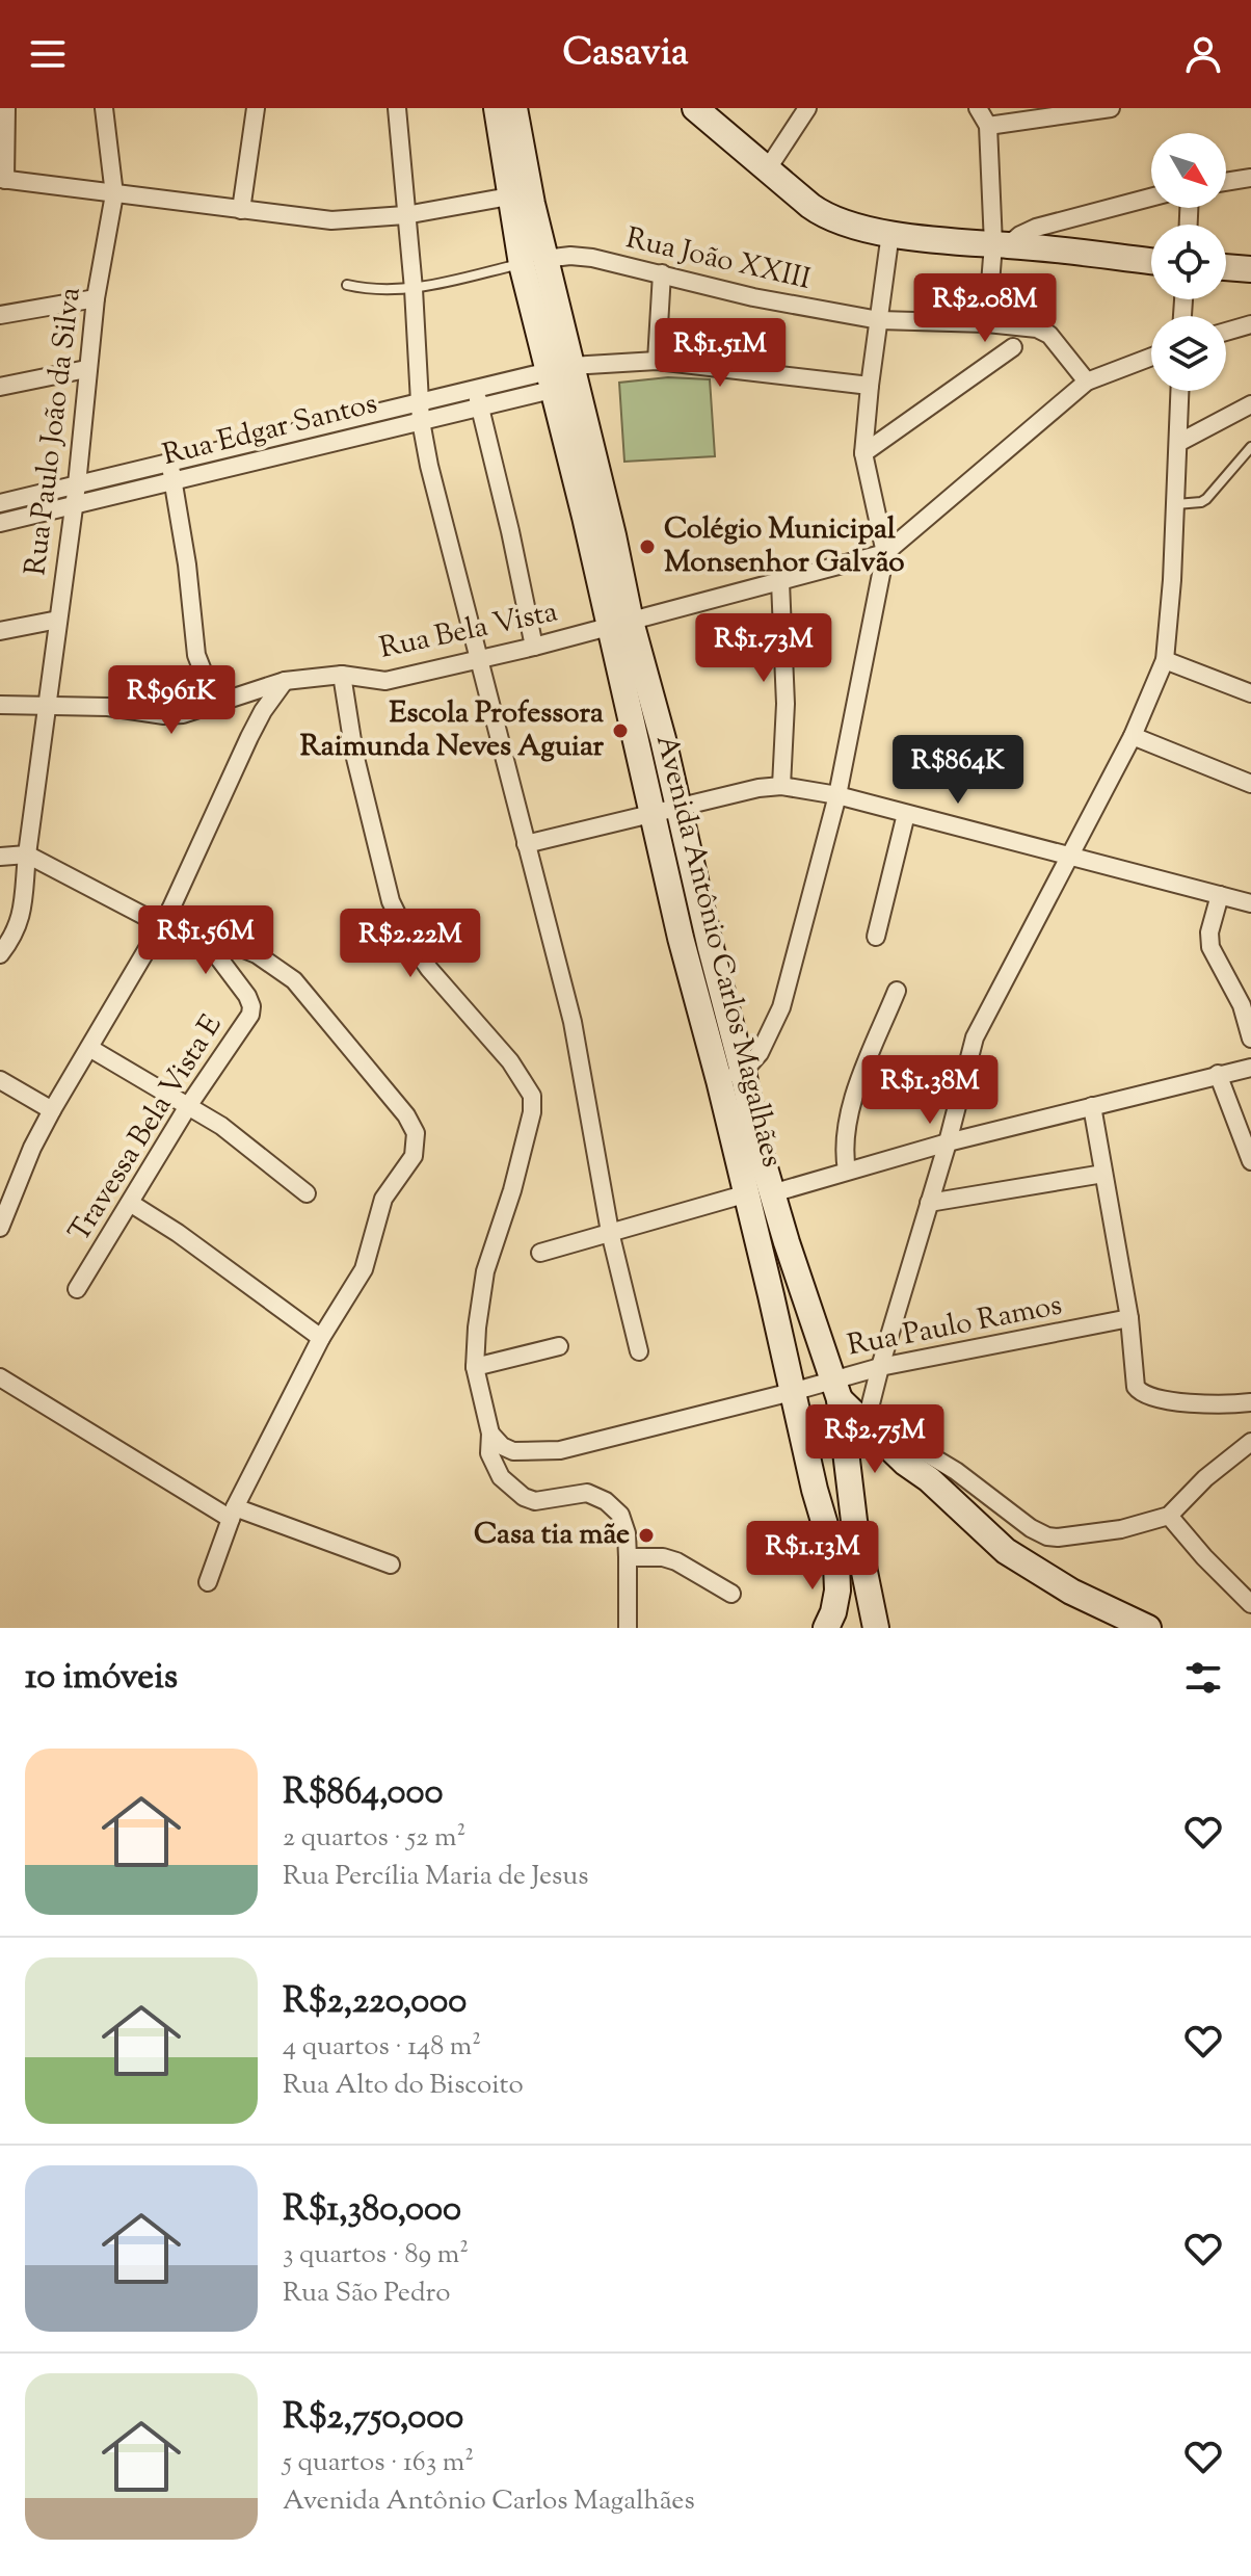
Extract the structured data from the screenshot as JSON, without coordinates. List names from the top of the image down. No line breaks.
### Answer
{"streets":{"main road":["Avenida Antônio Carlos Magalhães"],"street":["Rua João XXIII","Rua Edgar Santos","Rua Paulo João da Silva","Rua Bela Vista","Travessa Bela Vista E","Rua Paulo Ramos"]},"crossings":[["Rua João XXIII","Avenida Antônio Carlos Magalhães"],["Rua Edgar Santos","Rua Paulo João da Silva"],["Rua Edgar Santos","Avenida Antônio Carlos Magalhães"],["Rua Paulo João da Silva","Rua Bela Vista"],["Rua Bela Vista","Avenida Antônio Carlos Magalhães"],["Avenida Antônio Carlos Magalhães","Rua Paulo Ramos"]],"places":["Colégio Municipal Monsenhor Galvão","Escola Professora Raimunda Neves Aguiar","Casa tia mãe"],"north":"bottom right","page":{"header":"Casavia","price":["R$2.08M","R$1.51M","R$1.73M","R$961K","R$864K","R$1.56M","R$2.22M","R$1.38M","R$2.75M","R$1.13M"],"heading":"10 imóveis","list":[{"name":"R$864,000","note":"2 quartos · 52 m² · Rua Percília Maria de Jesus"},{"name":"R$2,220,000","note":"4 quartos · 148 m² · Rua Alto do Biscoito"},{"name":"R$1,380,000","note":"3 quartos · 89 m² · Rua São Pedro"},{"name":"R$2,750,000","note":"5 quartos · 163 m² · Avenida Antônio Carlos Magalhães"}]}}
